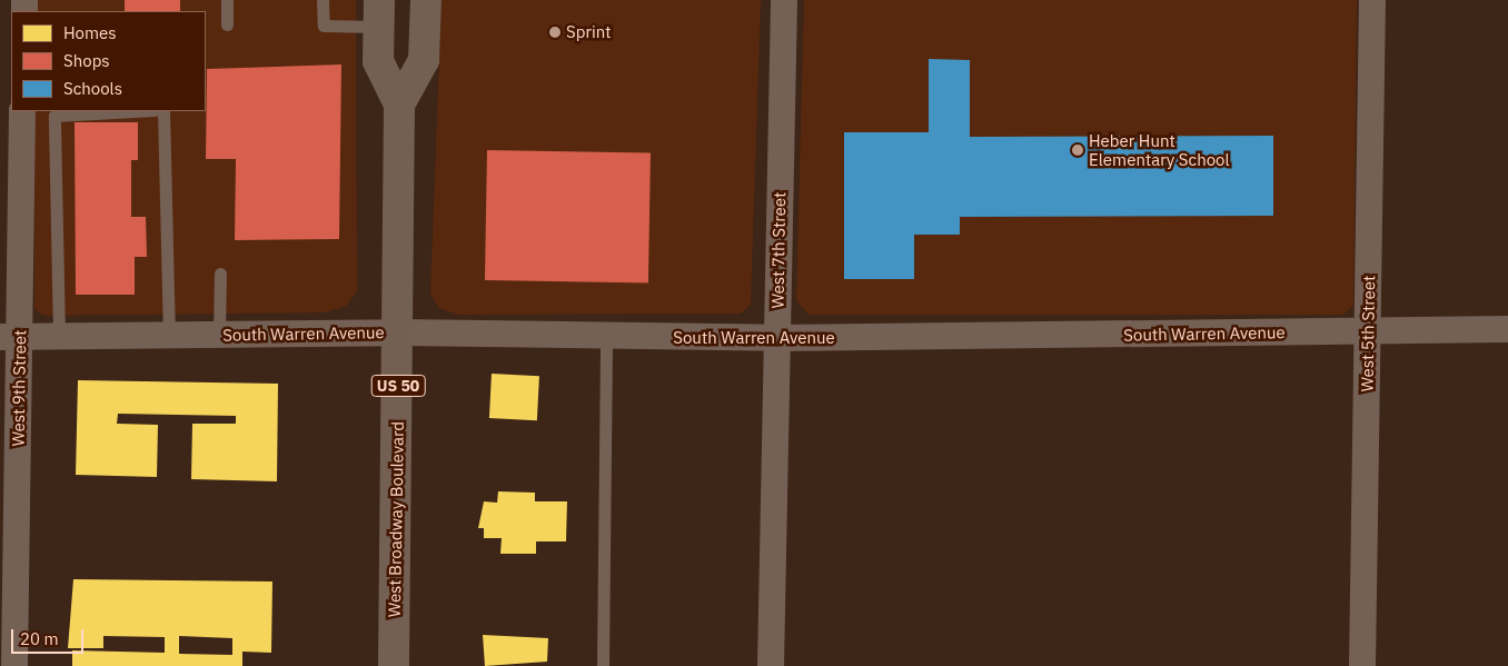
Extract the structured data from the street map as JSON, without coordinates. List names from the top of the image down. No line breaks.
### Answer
{"streets":{"highway":["US 50","West Broadway Boulevard"],"street":["West 7th Street","South Warren Avenue","West 5th Street","West 9th Street"]},"crossings":[["West 7th Street","South Warren Avenue"],["South Warren Avenue","West 5th Street"],["South Warren Avenue","West 9th Street"],["South Warren Avenue","West Broadway Boulevard"]],"places":["Sprint","Heber Hunt Elementary School"],"legend":["Homes","Shops","Schools"],"scale_bar":"20 m"}
